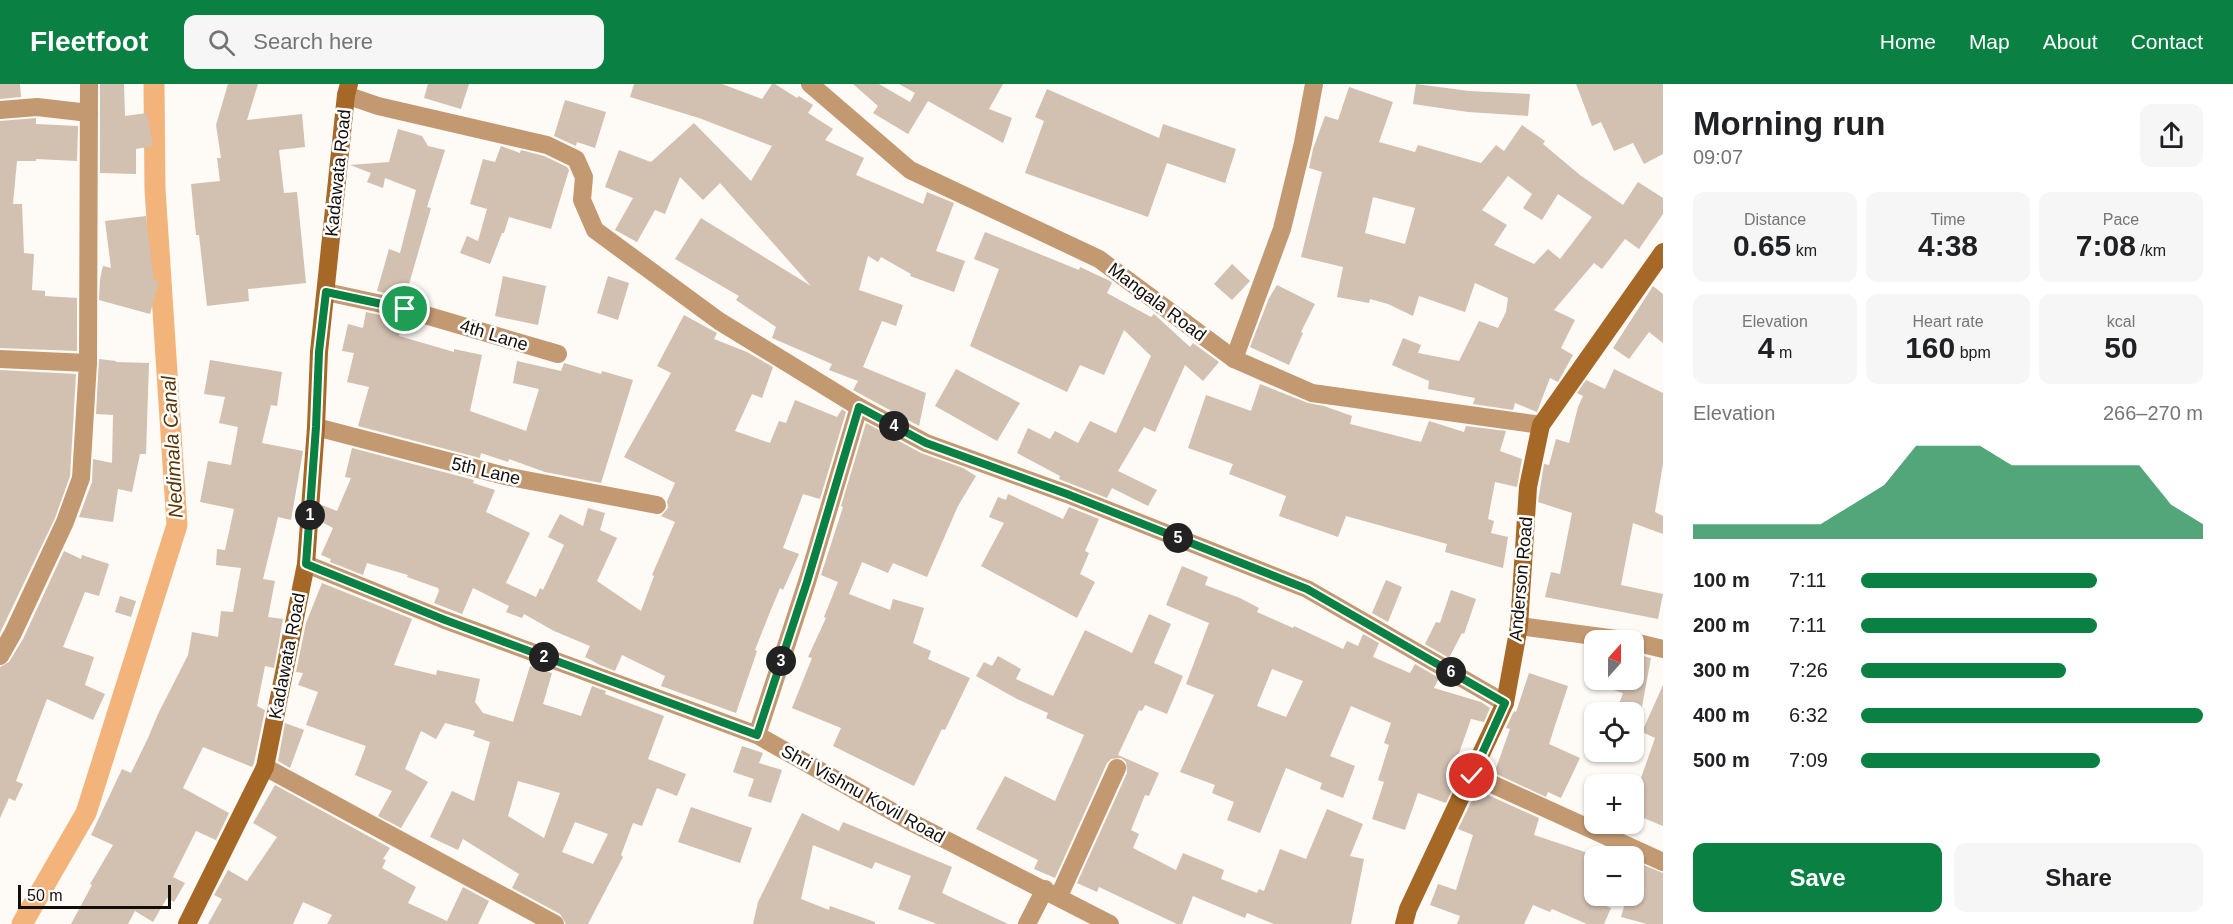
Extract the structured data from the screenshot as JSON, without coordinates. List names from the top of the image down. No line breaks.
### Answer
{"streets":{"street":["Kadawata Road","Mangala Road","4th Lane","5th Lane","Anderson Road","Shri Vishnu Kovil Road"]},"crossings":[["Kadawata Road","4th Lane"],["Kadawata Road","5th Lane"],["Kadawata Road","Shri Vishnu Kovil Road"],["Mangala Road","Anderson Road"]],"water":["Nedimala Canal"],"scale_bar":"50 m","north":"top","page":{"header":"Fleetfoot","search":"Search here","nav":["Home","Map","About","Contact"],"heading":["Morning run","09:07"],"stats":[["Distance","0.65 km"],["Time","4:38"],["Pace","7:08 /km"],["Elevation","4 m"],["Heart rate","160 bpm"],["kcal","50"]],"chart":["Elevation","266–270 m"],"pins":["4","1","5","2","3","6"],"list":[{"name":"100 m","note":"7:11"},{"name":"200 m","note":"7:11"},{"name":"300 m","note":"7:26"},{"name":"400 m","note":"6:32"},{"name":"500 m","note":"7:09"}],"map_buttons":["+","−"],"buttons":["Save","Share"],"scale":"50 m"}}
